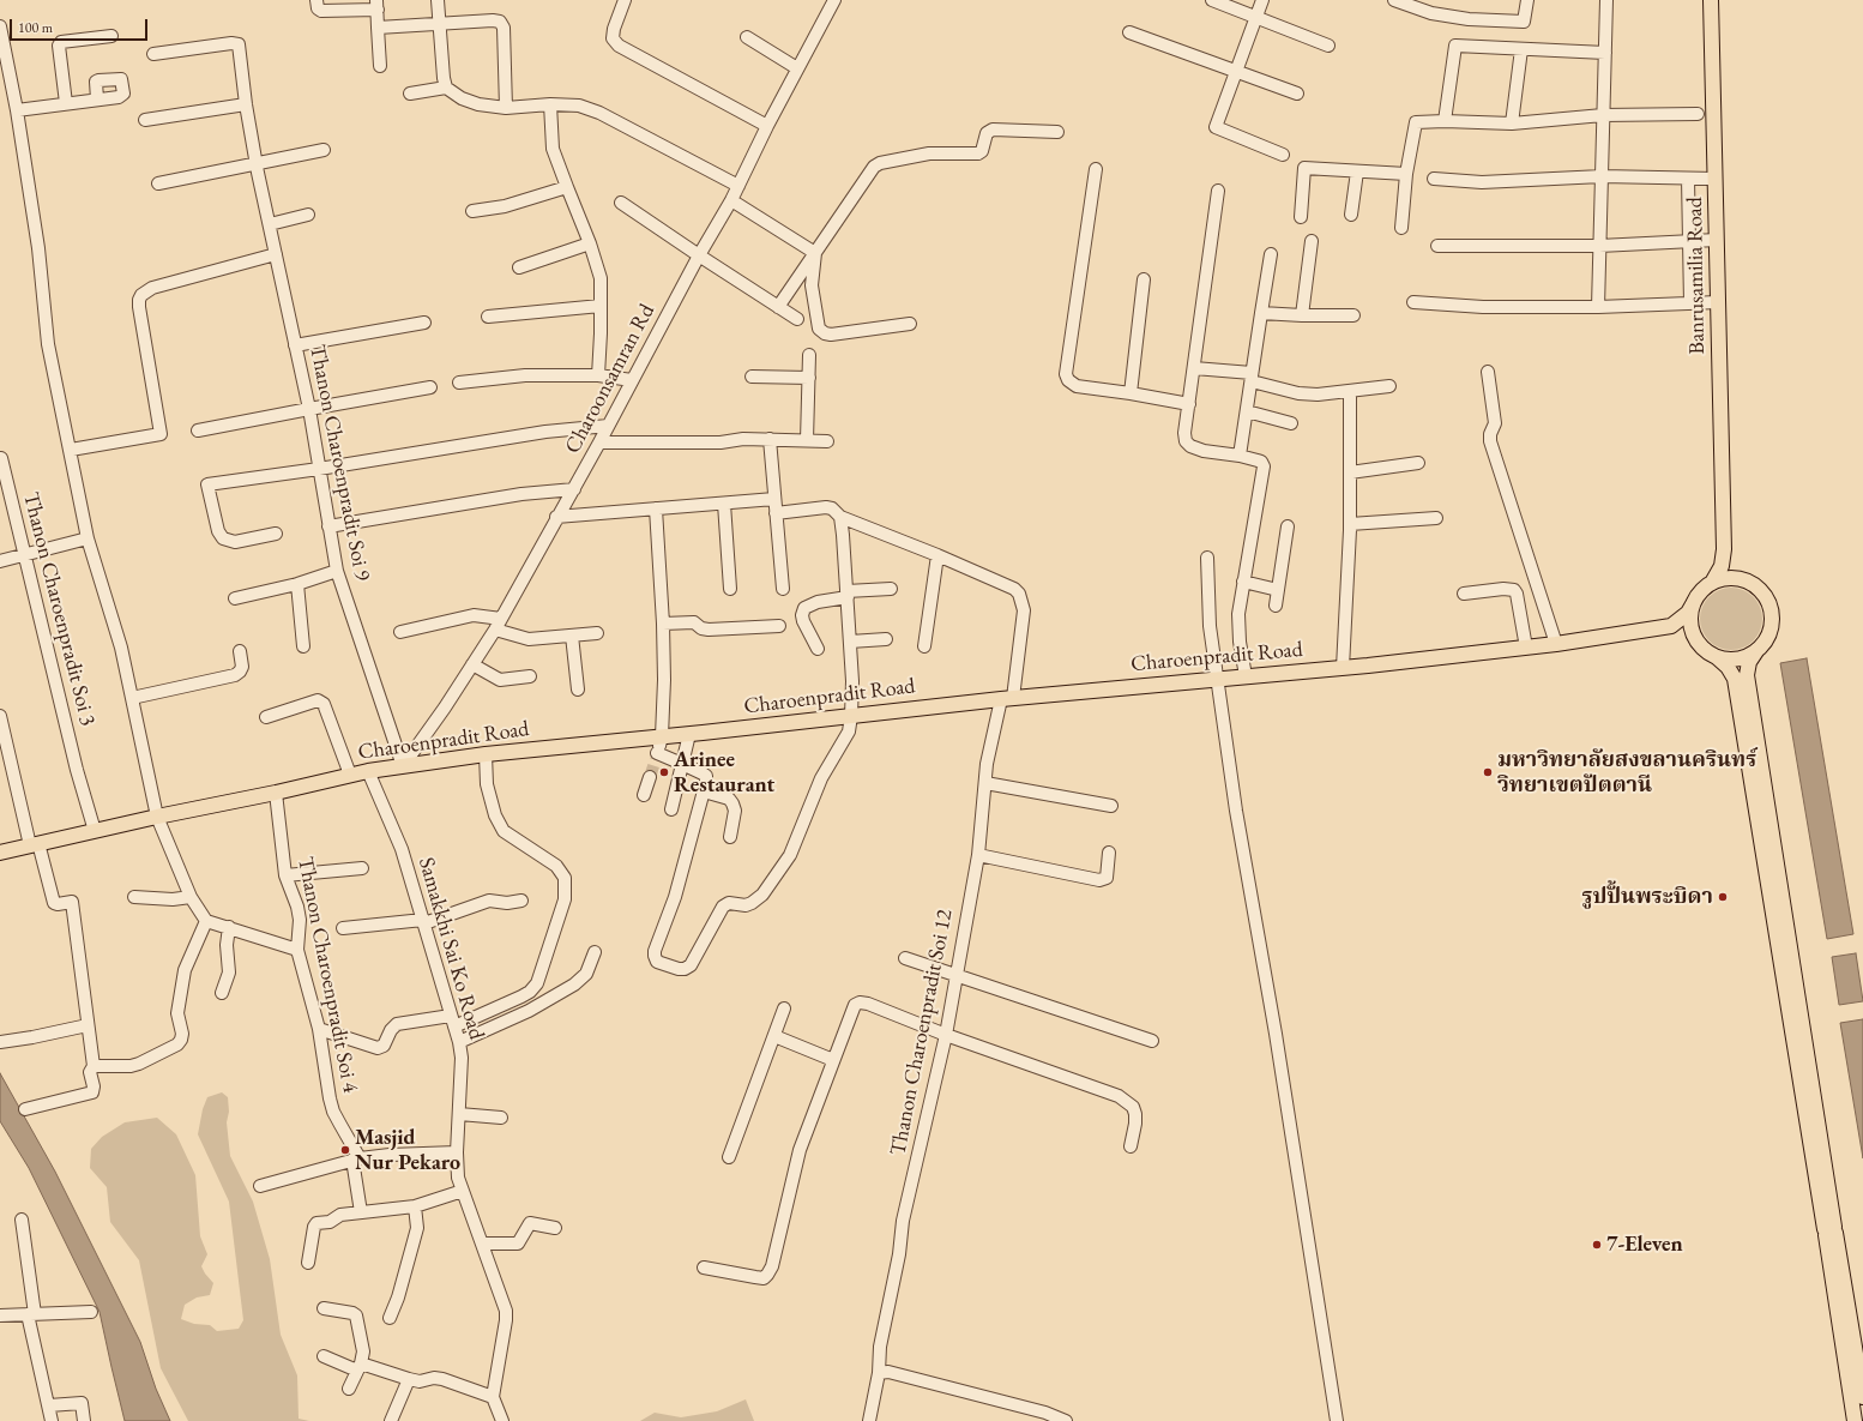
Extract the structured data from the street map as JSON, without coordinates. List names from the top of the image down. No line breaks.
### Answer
{"streets":{"main road":["Banrusamilia Road","Charoenpradit Road"],"street":["Charoonsamran Rd","Thanon Charoenpradit Soi 9","Thanon Charoenpradit Soi 3","Samakkhi Sai Ko Road","Thanon Charoenpradit Soi 4","Thanon Charoenpradit Soi 12"]},"crossings":[["Charoonsamran Rd","Thanon Charoenpradit Soi 9"],["Charoonsamran Rd","Charoenpradit Road"],["Thanon Charoenpradit Soi 9","Charoenpradit Road"],["Thanon Charoenpradit Soi 3","Charoenpradit Road"],["Charoenpradit Road","Samakkhi Sai Ko Road"],["Charoenpradit Road","Thanon Charoenpradit Soi 4"],["Charoenpradit Road","Thanon Charoenpradit Soi 12"]],"places":["Arinee Restaurant","มหาวิทยาลัยสงขลานครินทร์ วิทยาเขตปัตตานี","รูปปั้นพระบิดา","Masjid Nur Pekaro","7-Eleven"],"scale_bar":"100 m"}
